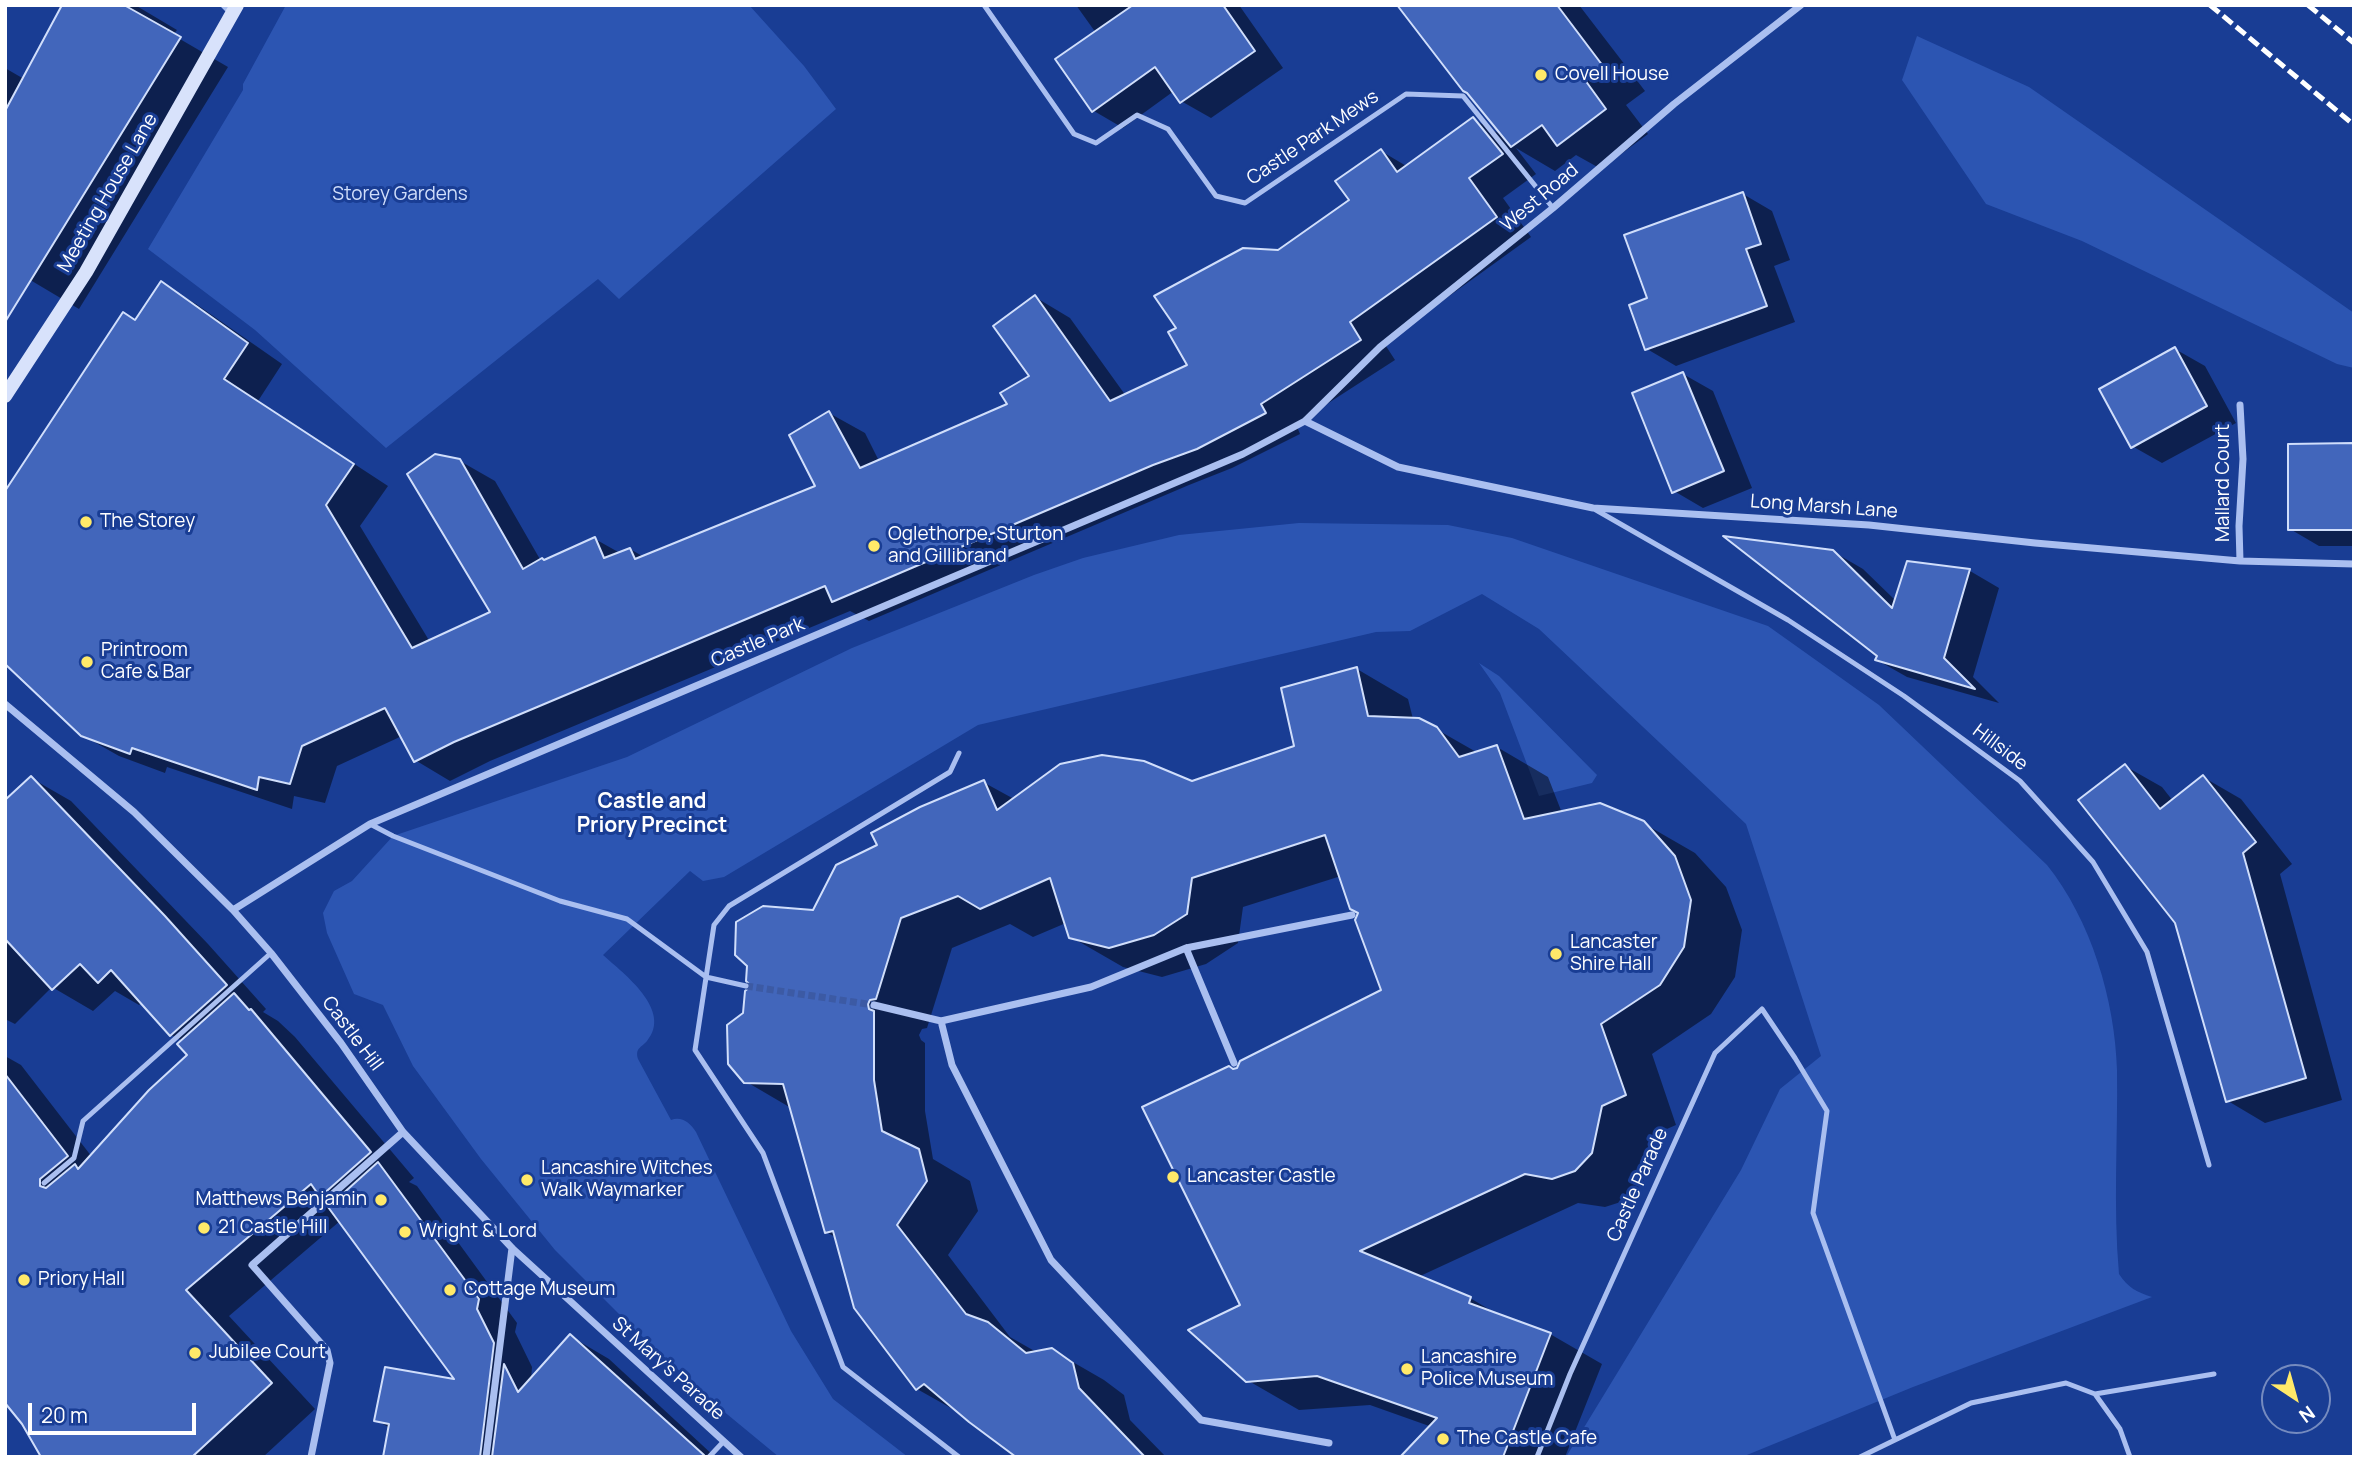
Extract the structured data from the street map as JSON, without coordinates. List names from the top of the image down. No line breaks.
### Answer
{"streets":{"street":["Meeting House Lane","West Road","Mallard Court","Long Marsh Lane","Castle Park","Castle Hill","St Mary's Parade"],"lane":["Castle Park Mews","Hillside","Castle Parade"]},"crossings":[["Castle Park Mews","West Road"],["West Road","Long Marsh Lane"],["West Road","Castle Park"],["Mallard Court","Long Marsh Lane"],["Long Marsh Lane","Castle Park"],["Long Marsh Lane","Hillside"],["Castle Park","Castle Hill"],["Castle Hill","St Mary's Parade"]],"districts":["Castle and Priory Precinct"],"parks":["Storey Gardens"],"places":["Covell House","The Storey","Oglethorpe, Sturton and Gillibrand","Printroom Cafe & Bar","Lancaster Shire Hall","Lancaster Castle","Lancashire Witches Walk Waymarker","Matthews Benjamin","21 Castle Hill","Wright & Lord","Priory Hall","Cottage Museum","Jubilee Court","Lancashire Police Museum","The Castle Cafe"],"scale_bar":"20 m","north":"bottom right"}
